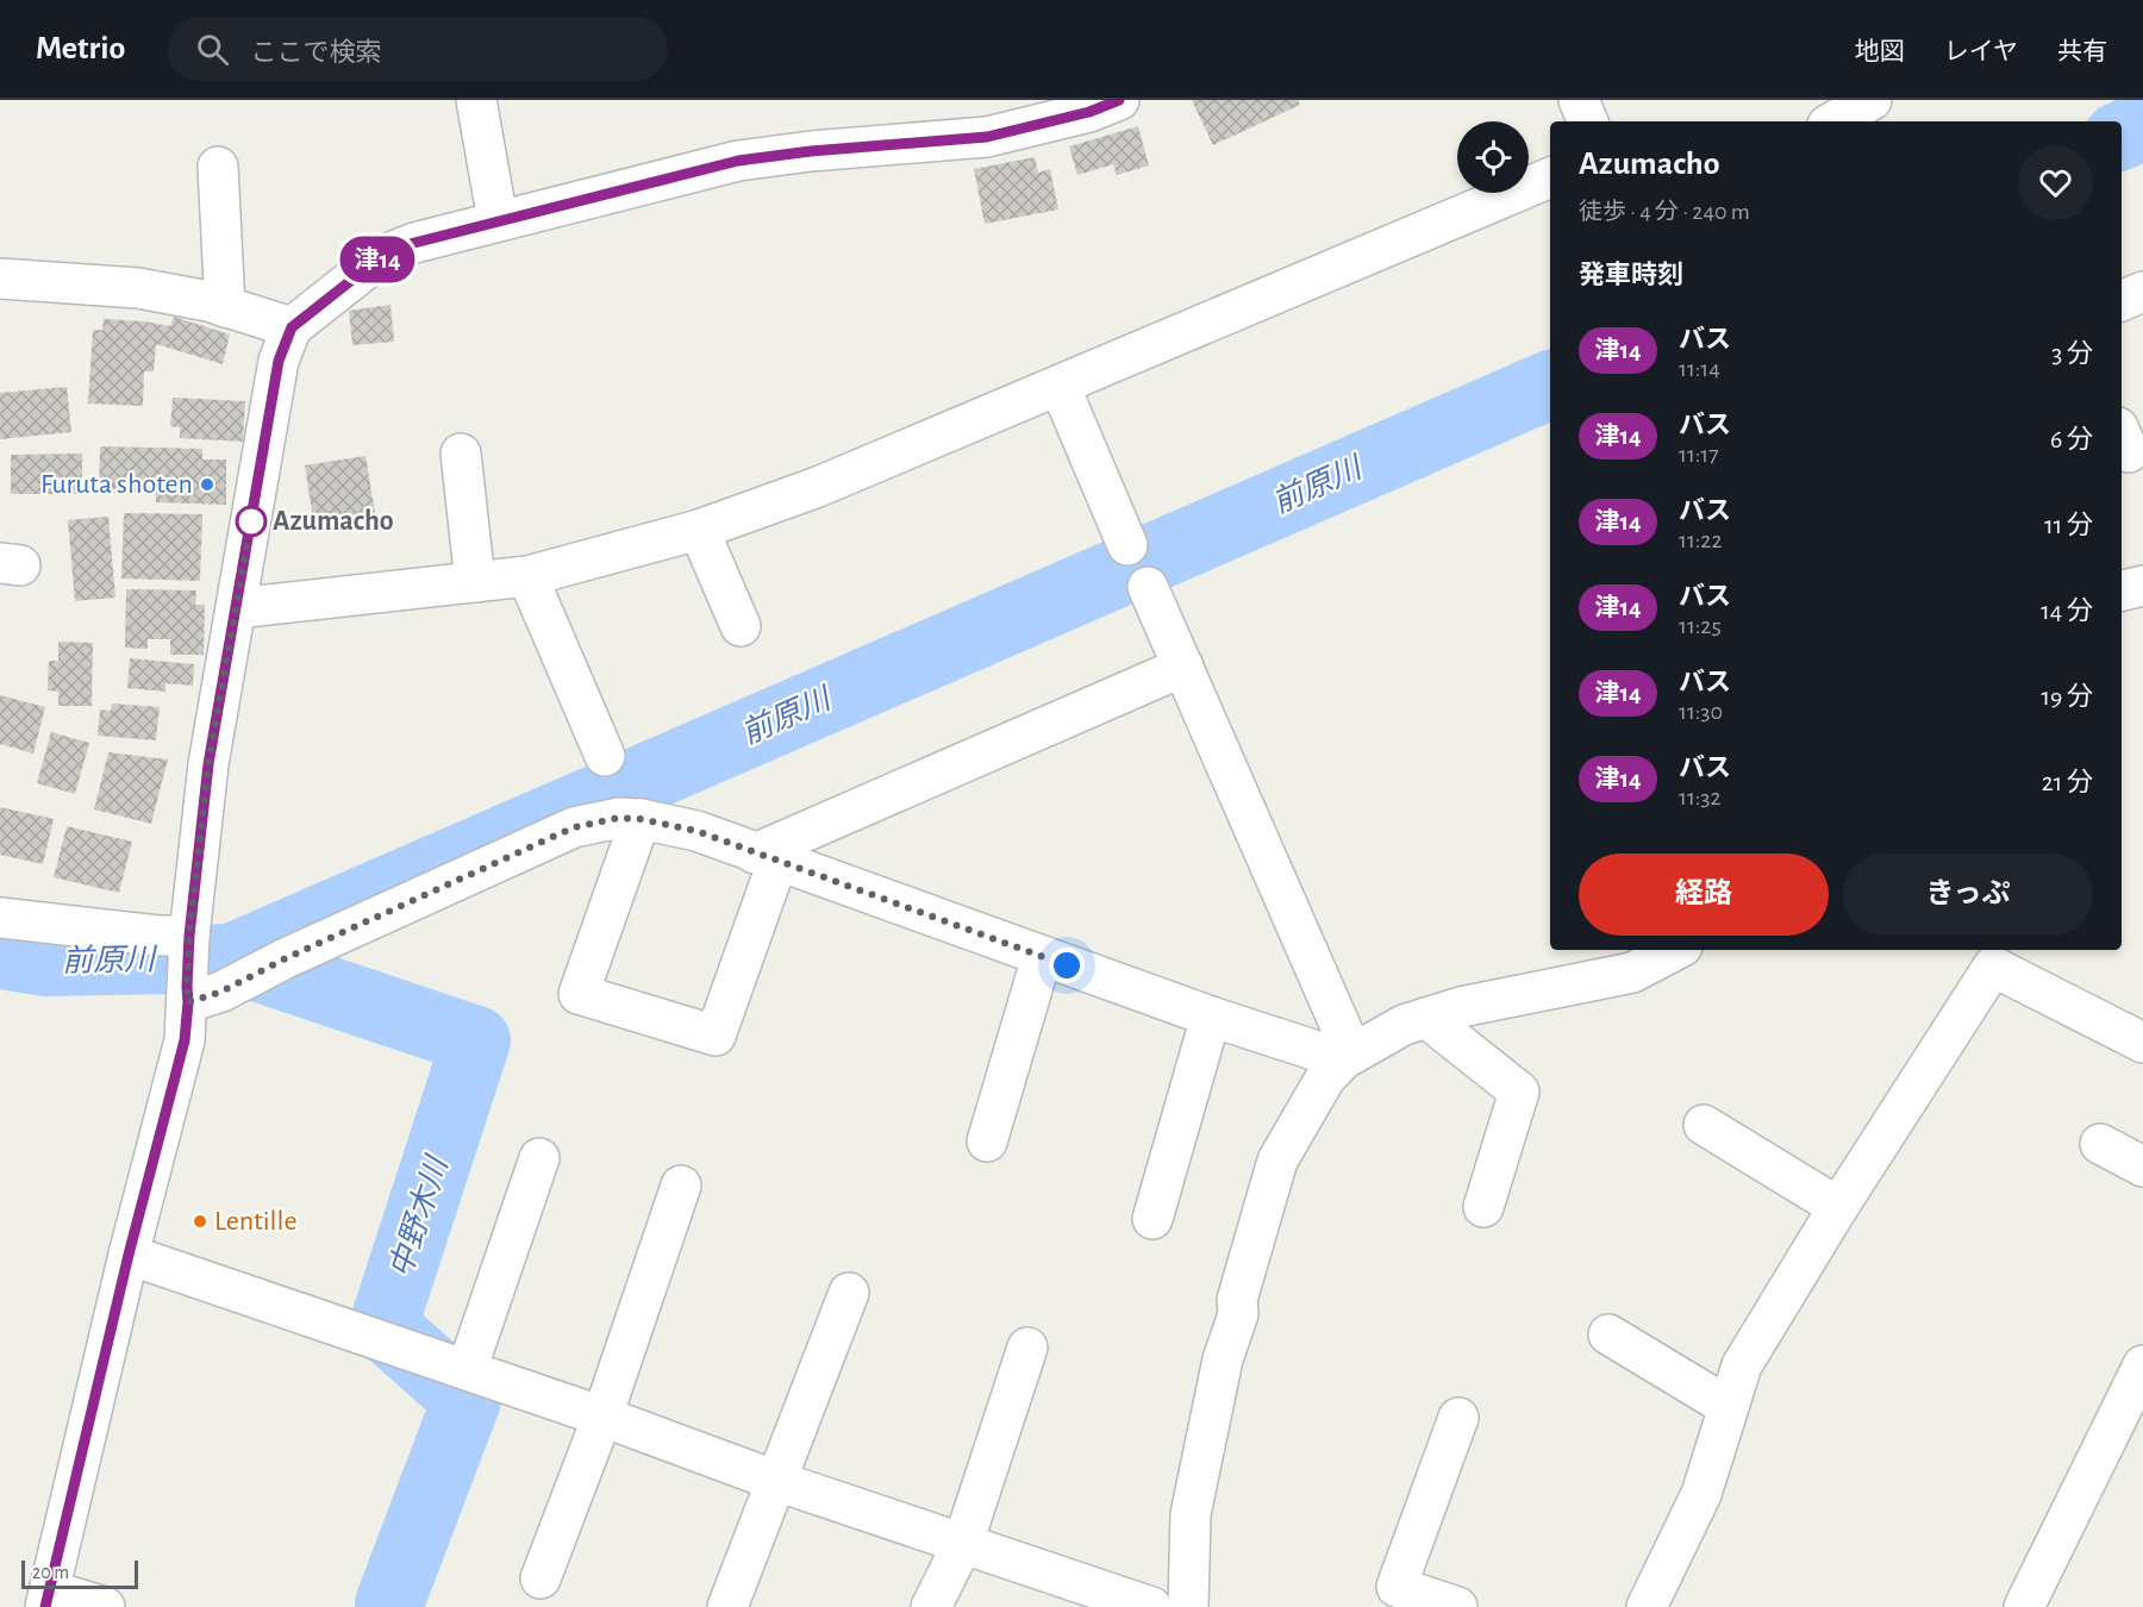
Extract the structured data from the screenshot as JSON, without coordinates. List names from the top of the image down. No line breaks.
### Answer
{"water":["前原川","中野木川"],"places":["Furuta shoten","Azumacho","Lentille"],"lines":["bus line 津14"],"scale_bar":"20 m","page":{"header":"Metrio","search":"ここで検索","nav":["地図","レイヤ","共有"],"on_map":"津14","heading":[["Azumacho","徒歩 · 4 分 · 240 m"],"発車時刻"],"list":[{"mark":"津14","name":"バス","note":"11:14","value":"3 分"},{"mark":"津14","name":"バス","note":"11:17","value":"6 分"},{"mark":"津14","name":"バス","note":"11:22","value":"11 分"},{"mark":"津14","name":"バス","note":"11:25","value":"14 分"},{"mark":"津14","name":"バス","note":"11:30","value":"19 分"},{"mark":"津14","name":"バス","note":"11:32","value":"21 分"}],"buttons":["経路","きっぷ"],"scale":"20 m"}}
